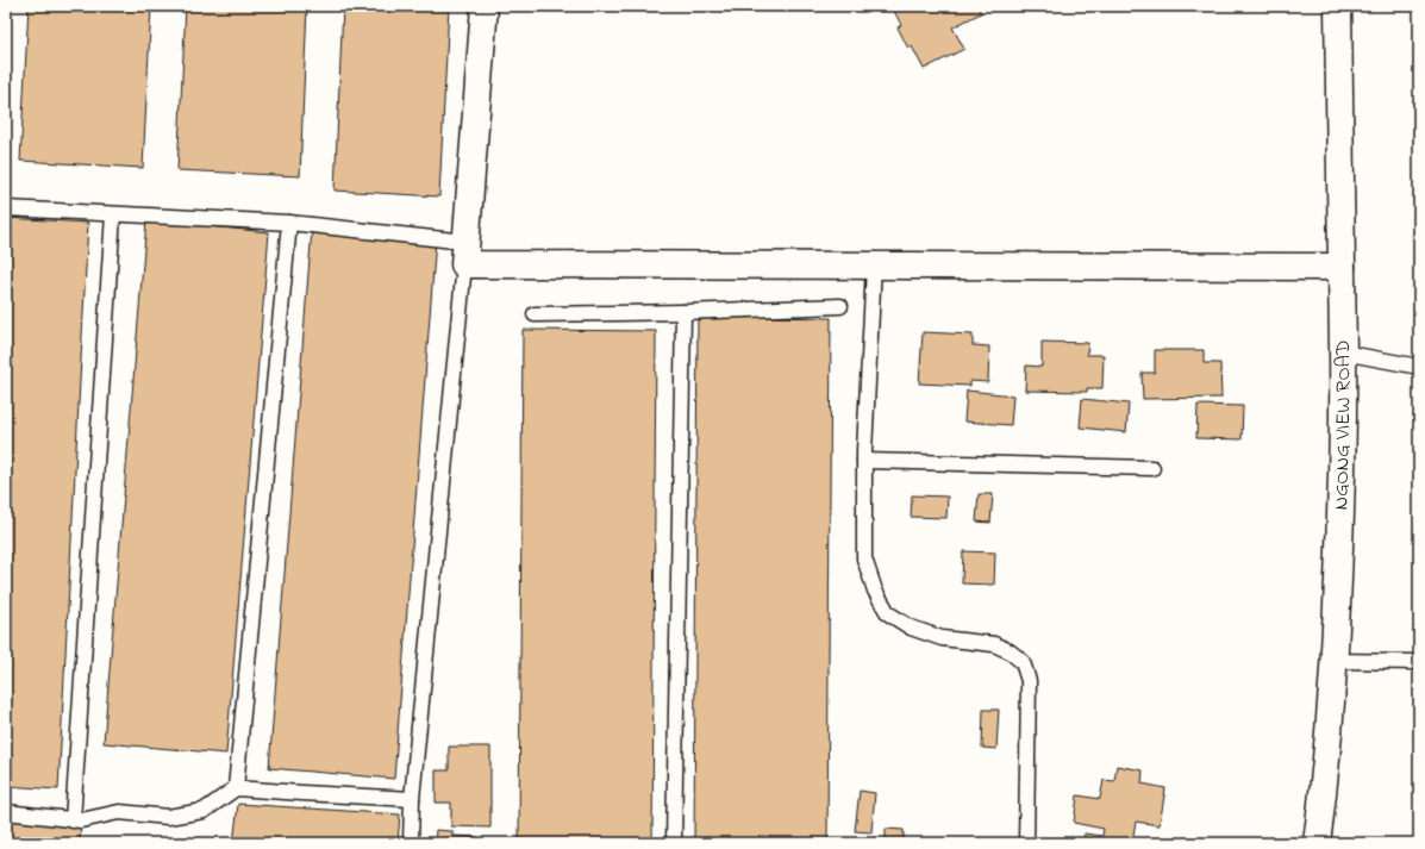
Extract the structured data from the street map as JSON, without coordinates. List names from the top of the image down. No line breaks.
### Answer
{"streets":{"street":["NGONG VIEW ROAD"]}}
